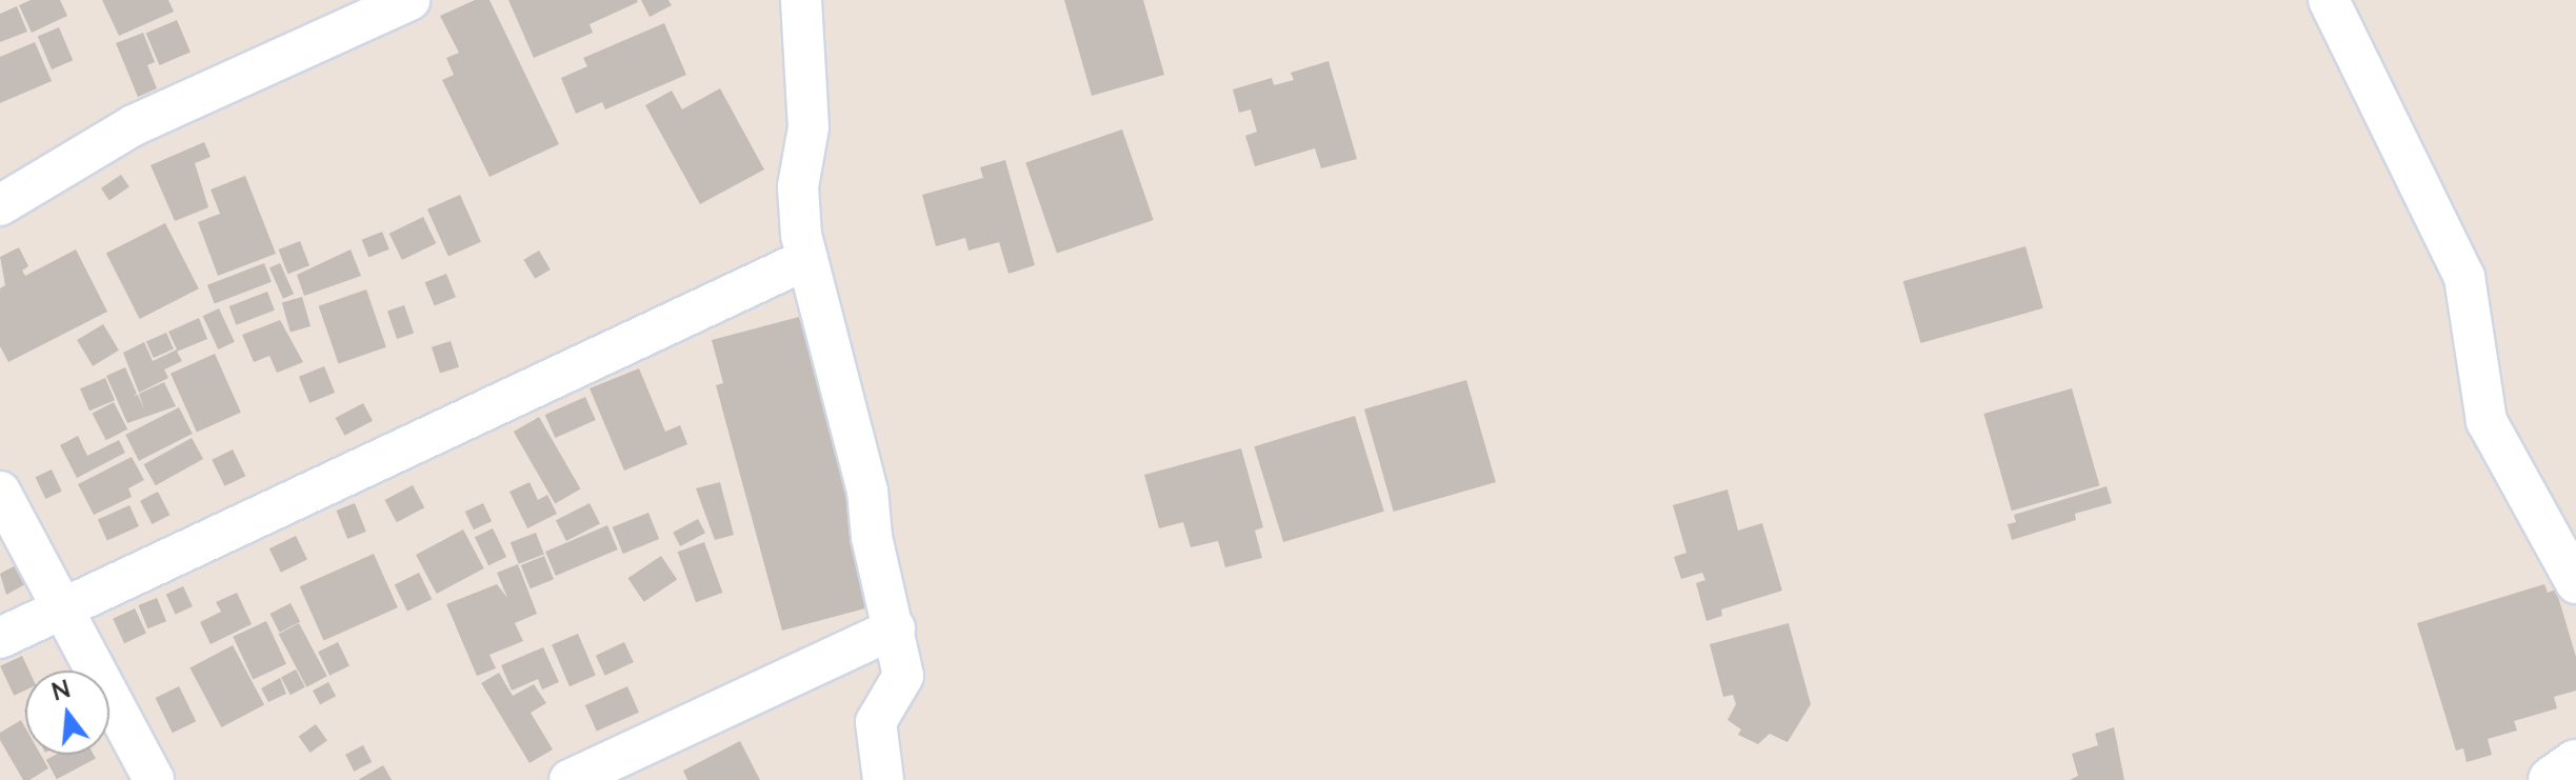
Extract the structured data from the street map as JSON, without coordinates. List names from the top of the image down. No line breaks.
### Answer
{"north":"top"}
